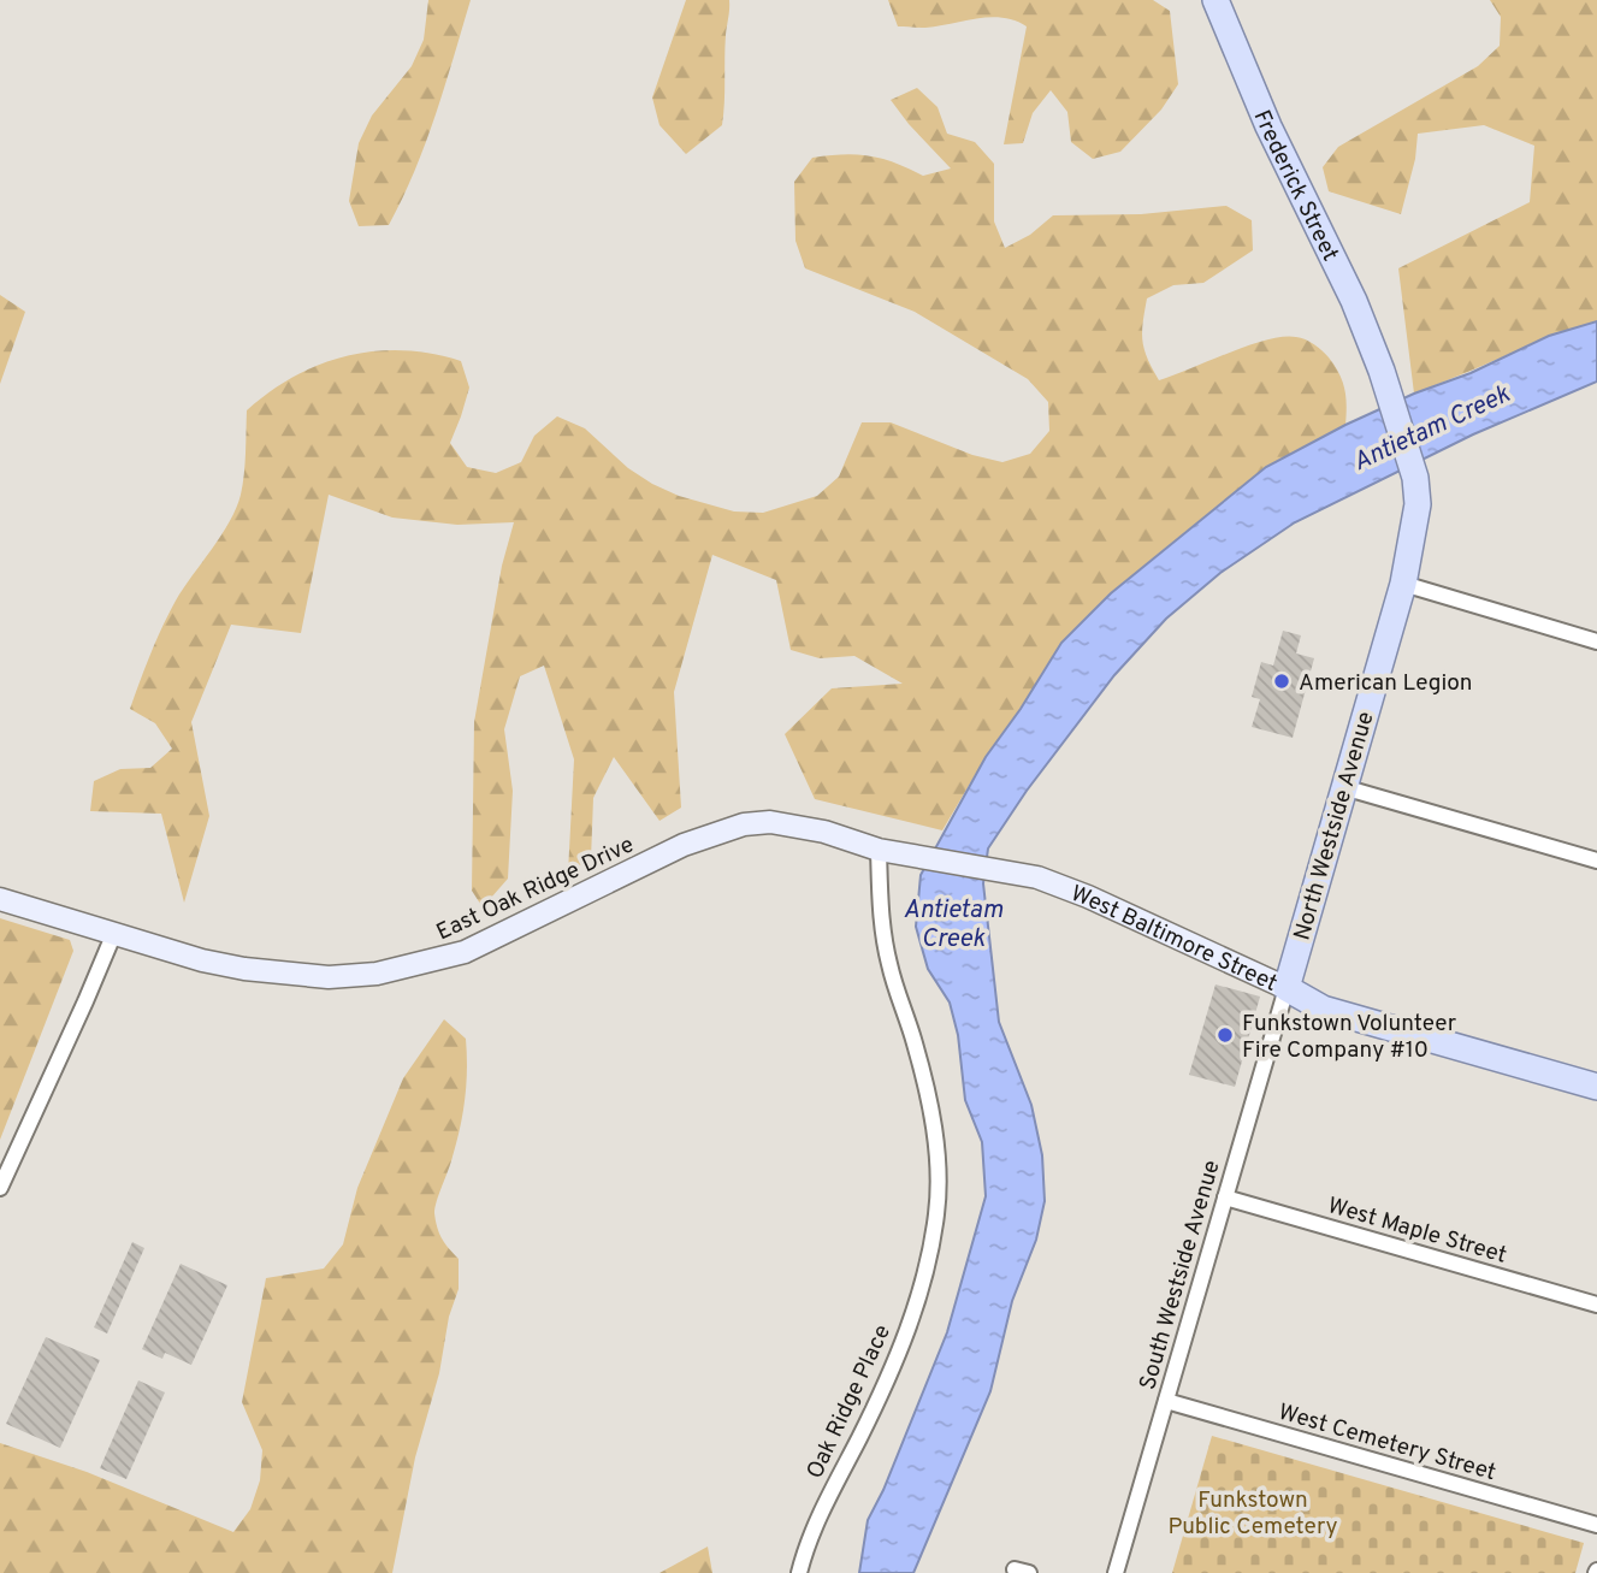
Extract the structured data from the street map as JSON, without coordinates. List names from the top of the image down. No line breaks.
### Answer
{"streets":{"main road":["Frederick Street","North Westside Avenue","West Baltimore Street"],"street":["East Oak Ridge Drive","West Maple Street","South Westside Avenue","Oak Ridge Place","West Cemetery Street"]},"crossings":[["Frederick Street","North Westside Avenue"],["North Westside Avenue","West Baltimore Street"],["North Westside Avenue","South Westside Avenue"],["East Oak Ridge Drive","West Baltimore Street"],["East Oak Ridge Drive","Oak Ridge Place"],["West Baltimore Street","South Westside Avenue"],["West Maple Street","South Westside Avenue"],["South Westside Avenue","West Cemetery Street"]],"water":["Antietam Creek"],"parks":["Funkstown Public Cemetery"],"places":["American Legion","Funkstown Volunteer Fire Company #10"]}
